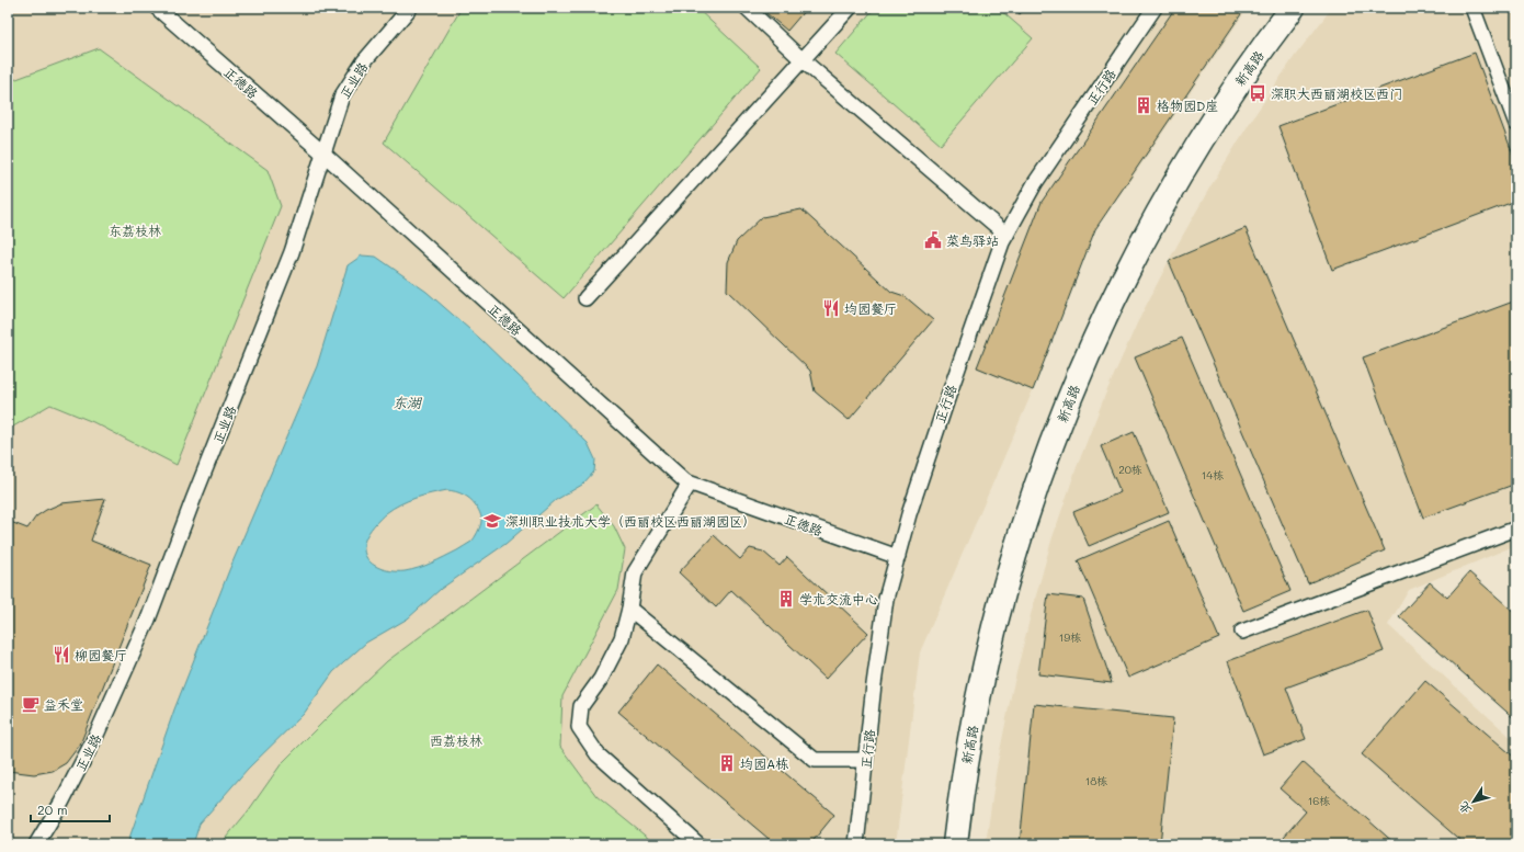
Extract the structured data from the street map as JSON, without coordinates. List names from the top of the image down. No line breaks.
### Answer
{"streets":{"street":["新高路"],"lane":["正业路","正德路","正行路"]},"crossings":[["正业路","正德路"],["正德路","正行路"]],"water":["东湖"],"parks":["东荔枝林","西荔枝林"],"places":{"bus stop":["深职大西丽湖校区西门"],"building":["格物园D座","学术交流中心","均园A栋"],"public building":["菜鸟驿站"],"restaurant":["均园餐厅","柳园餐厅"],"school or university":["深圳职业技术大学（西丽校区西丽湖园区）"],"cafe":["益禾堂"]},"house_numbers":["20栋","14栋","19栋","18栋","16栋"],"scale_bar":"20 m","north":"bottom left"}
